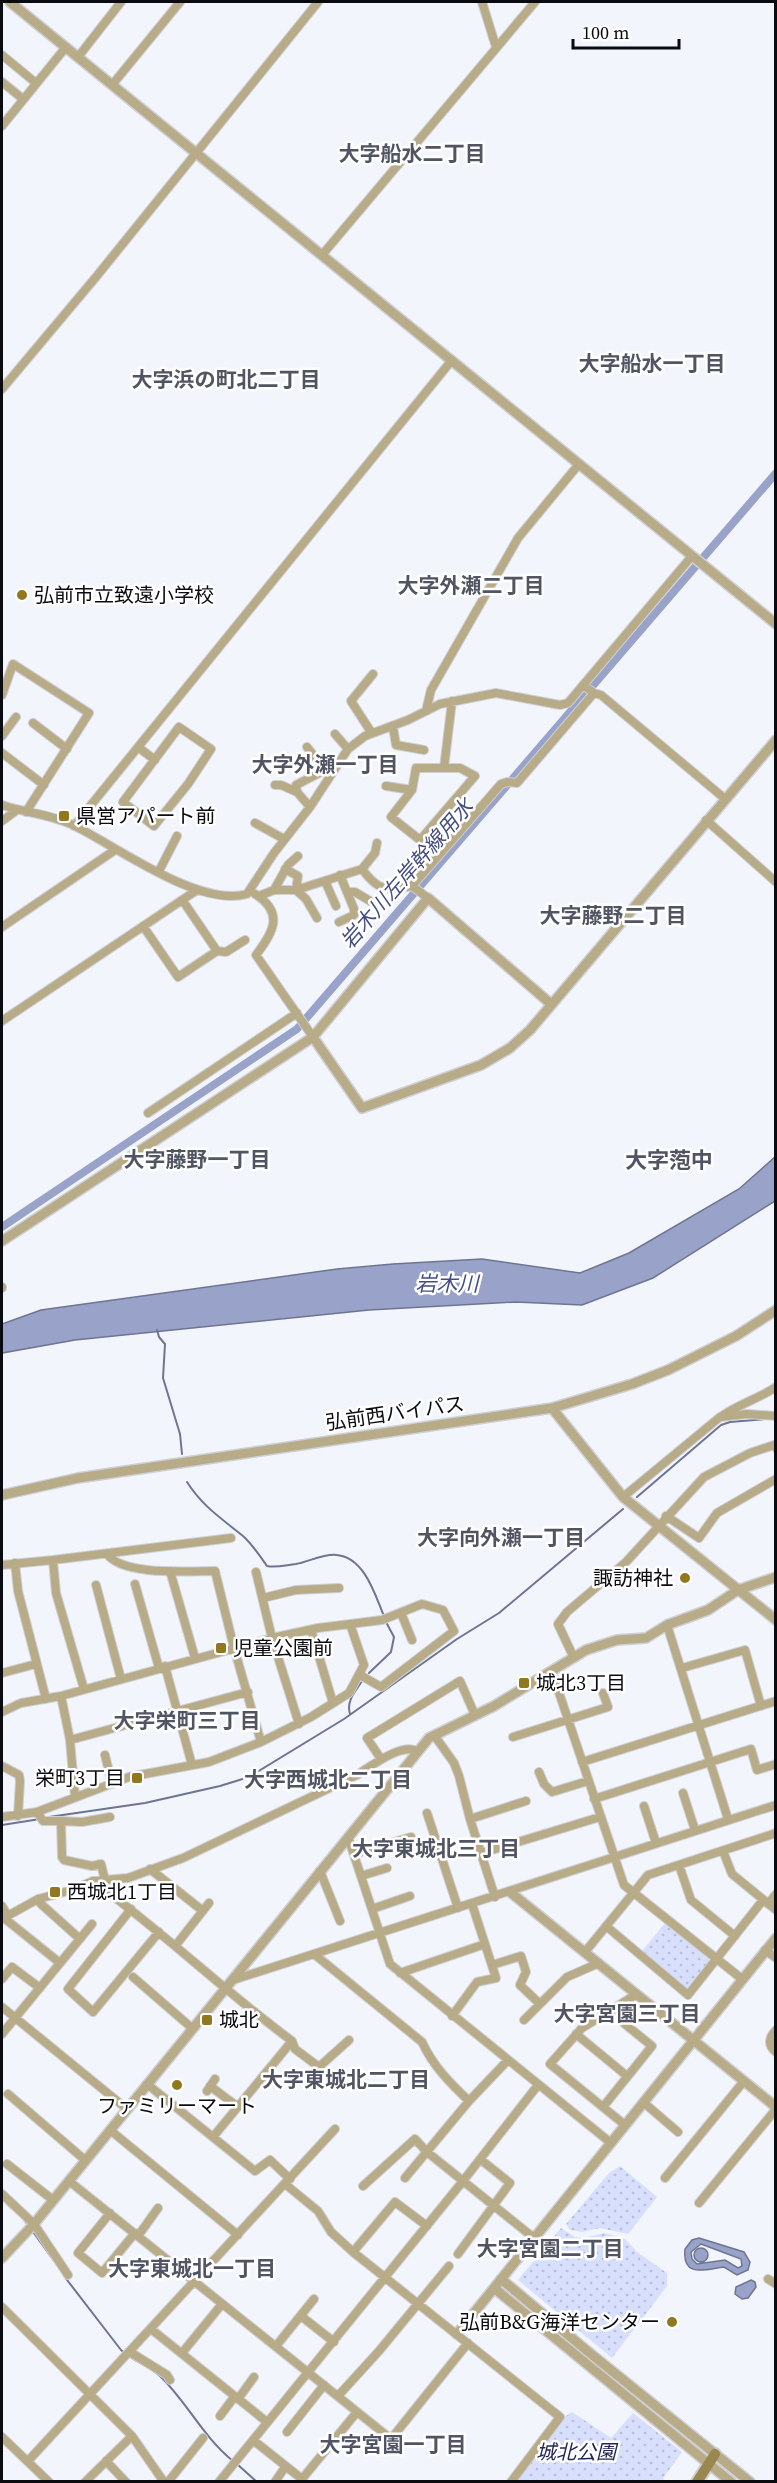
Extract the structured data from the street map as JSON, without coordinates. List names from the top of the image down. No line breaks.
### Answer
{"streets":{"street":["弘前西バイパス"]},"districts":["大字船水二丁目","大字船水一丁目","大字浜の町北二丁目","大字外瀬二丁目","大字外瀬一丁目","大字藤野二丁目","大字藤野一丁目","大字萢中","大字向外瀬一丁目","大字栄町三丁目","大字西城北二丁目","大字東城北三丁目","大字宮園三丁目","大字東城北二丁目","大字宮園二丁目","大字東城北一丁目","大字宮園一丁目"],"water":["岩木川左岸幹線用水","岩木川"],"parks":["城北公園"],"places":{"other":["弘前市立致遠小学校","諏訪神社","ファミリーマート","弘前B&G海洋センター"],"transit":["県営アパート前","児童公園前","城北3丁目","栄町3丁目","西城北1丁目","城北"]},"scale_bar":"100 m"}
